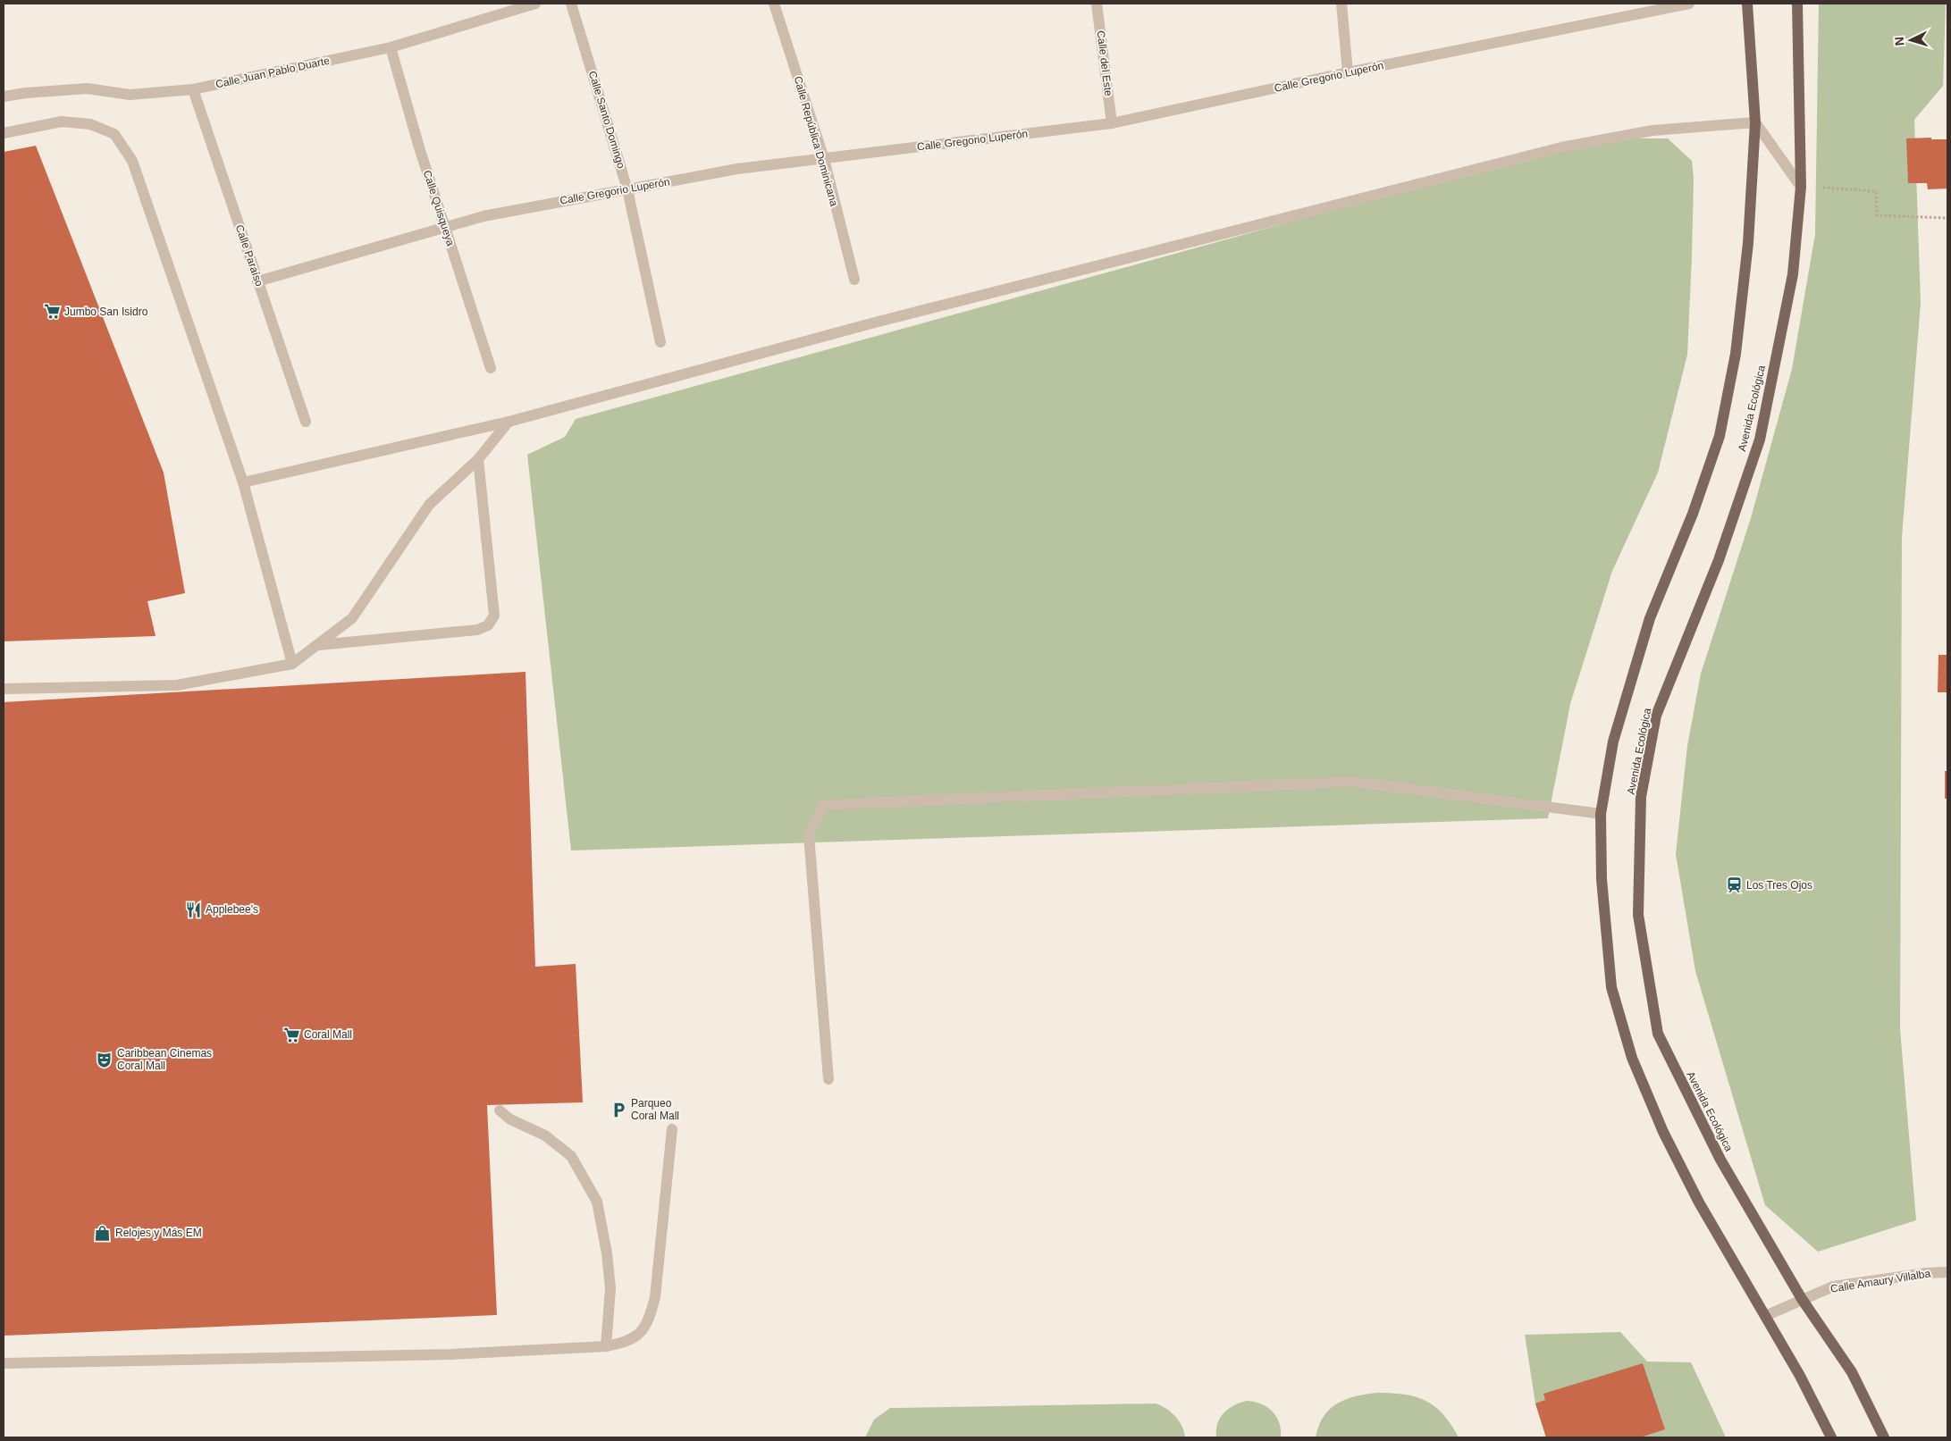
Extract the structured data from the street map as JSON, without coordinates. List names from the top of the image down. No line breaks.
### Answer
{"streets":{"main road":["Avenida Ecológica"],"street":["Calle del Este","Calle Juan Pablo Duarte","Calle Gregorio Luperón","Calle Santo Domingo","Calle República Dominicana","Calle Quisqueya","Calle Paraíso","Calle Amaury Villalba"]},"crossings":[["Calle del Este","Calle Gregorio Luperón"],["Calle Juan Pablo Duarte","Calle Quisqueya"],["Calle Juan Pablo Duarte","Calle Paraíso"],["Calle Gregorio Luperón","Calle Santo Domingo"],["Calle Gregorio Luperón","Calle República Dominicana"],["Calle Gregorio Luperón","Calle Quisqueya"],["Calle Gregorio Luperón","Calle Paraíso"],["Avenida Ecológica","Calle Amaury Villalba"]],"places":{"supermarket":["Jumbo San Isidro","Coral Mall"],"station":["Los Tres Ojos"],"restaurant":["Applebee's"],"theatre":["Caribbean Cinemas Coral Mall"],"parking":["Parqueo Coral Mall"],"shop":["Relojes y Más EM"]},"north":"left"}
